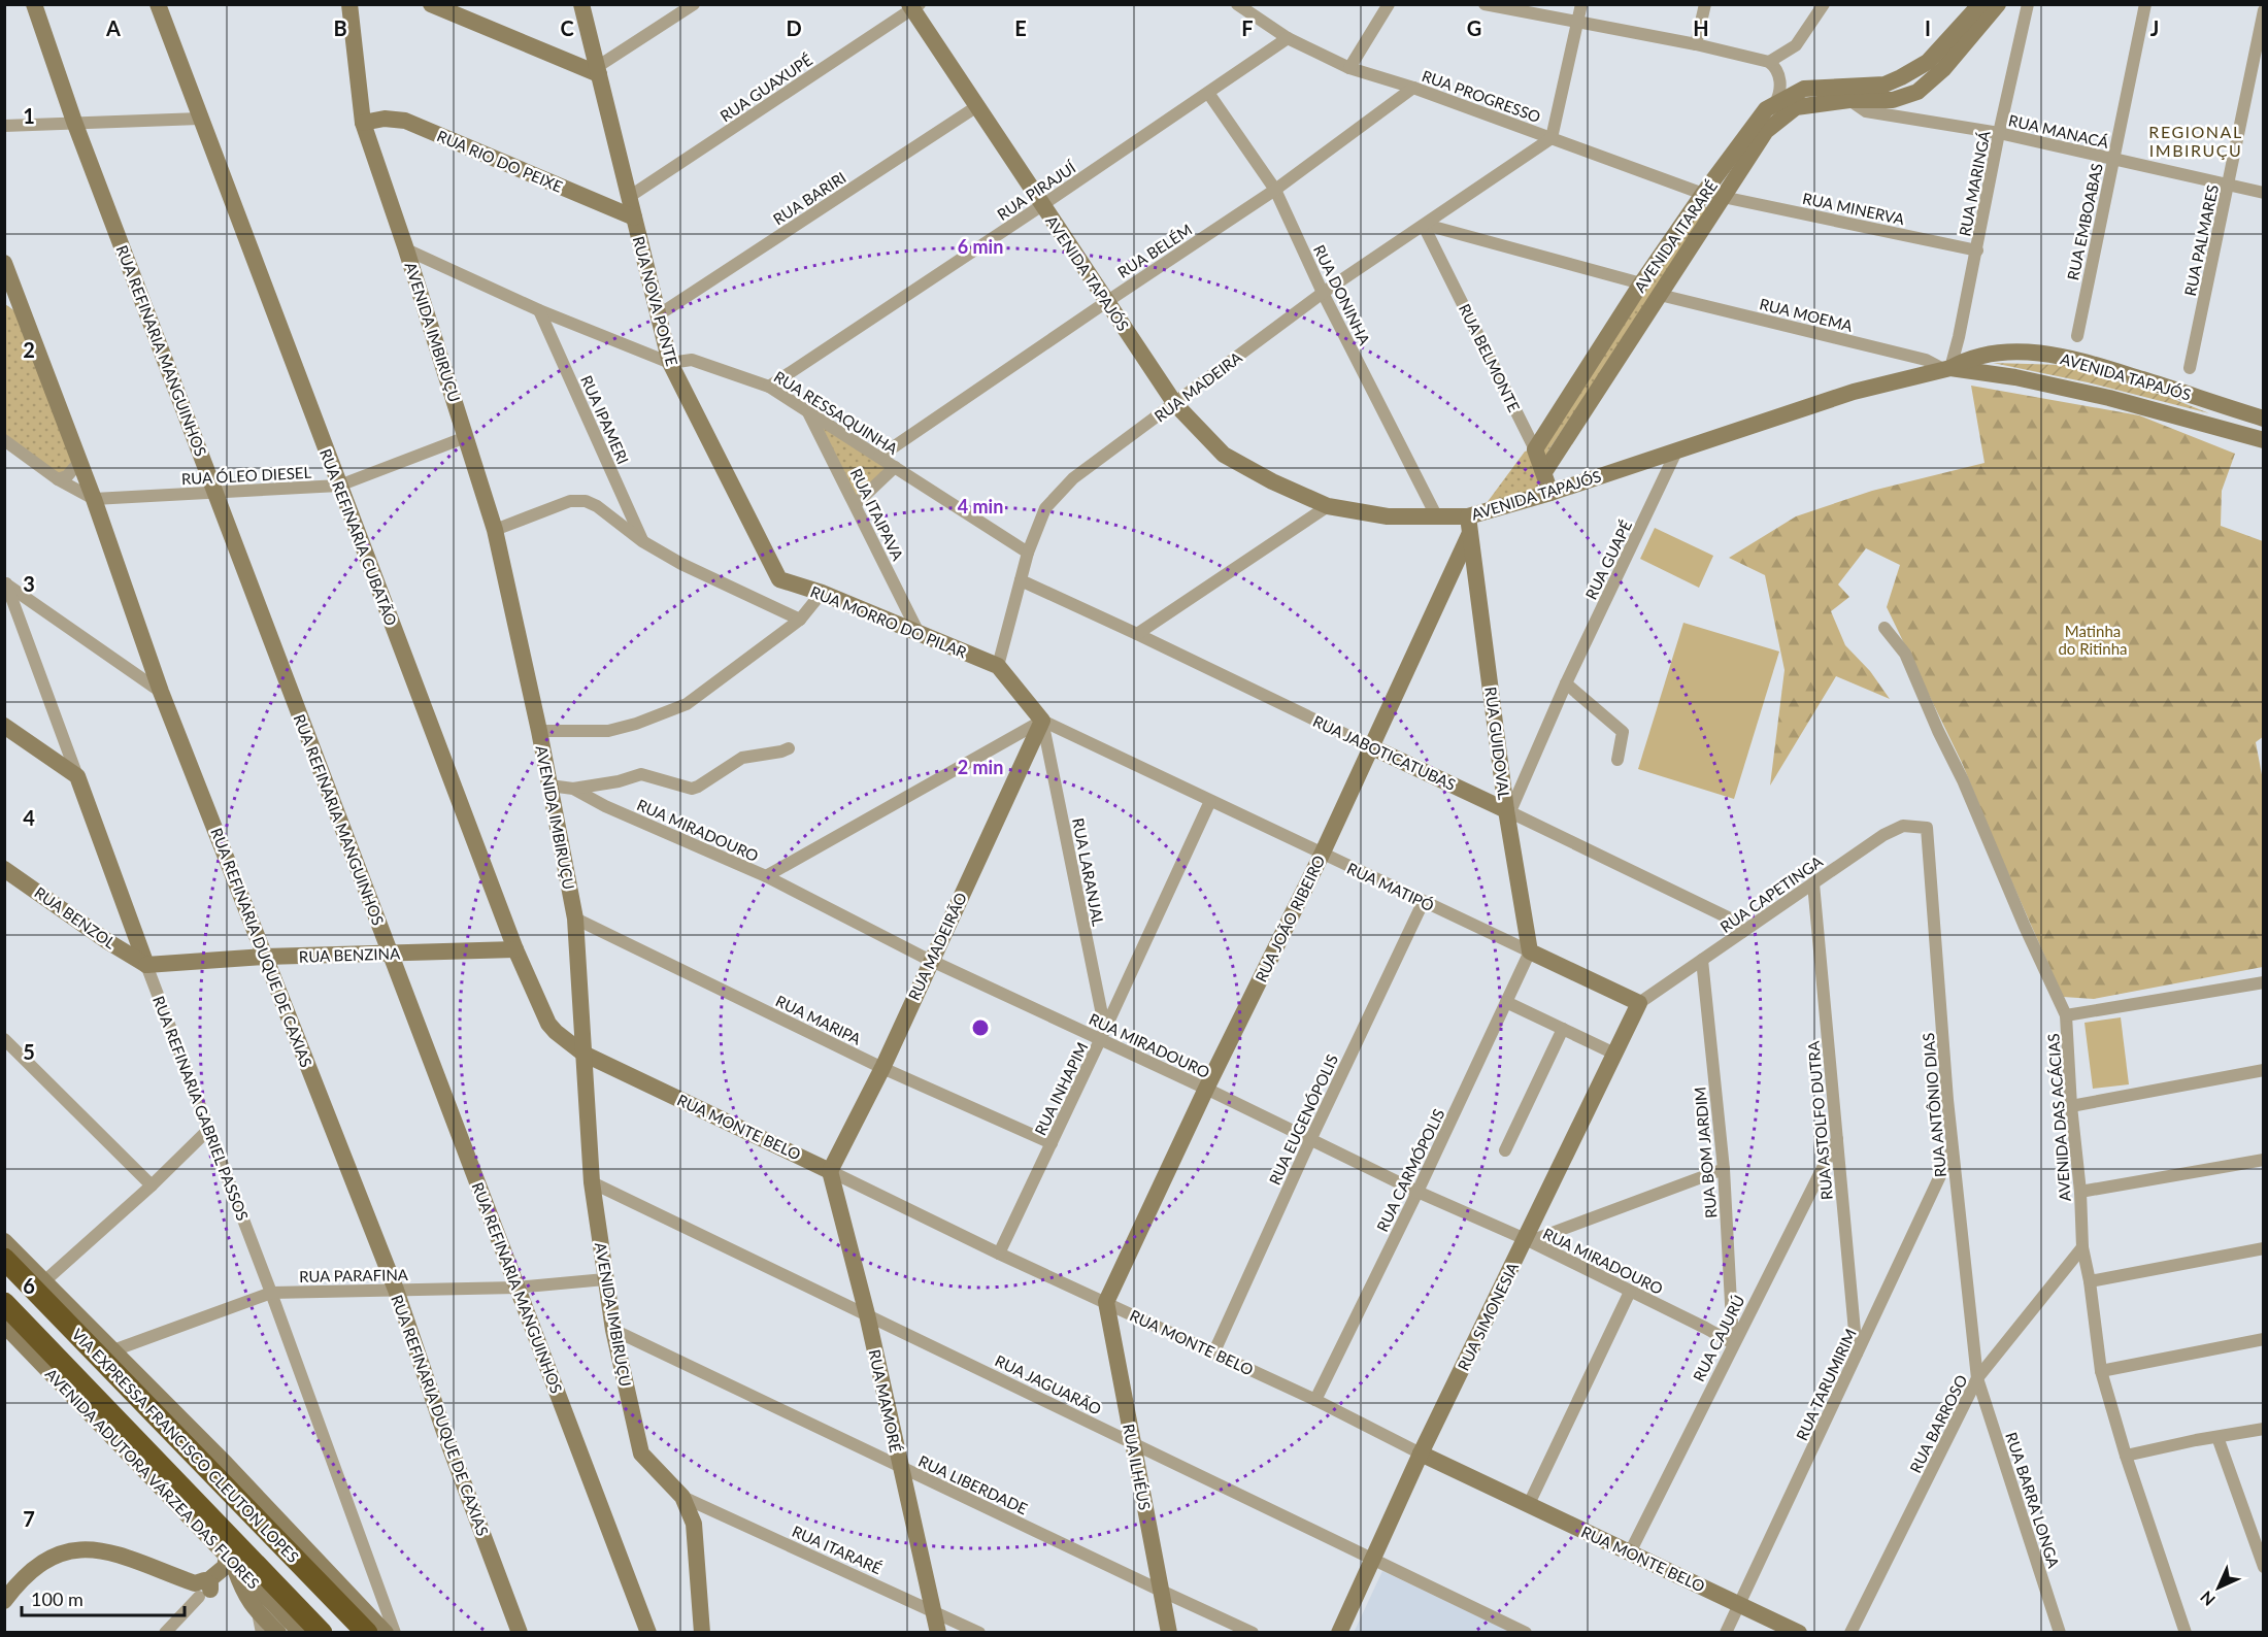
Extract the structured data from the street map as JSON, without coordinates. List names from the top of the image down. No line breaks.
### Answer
{"streets":{"highway":["VIA EXPRESSA FRANCISCO CLEUTON LOPES"],"street":["RUA GUAXUPÉ","RUA PROGRESSO","RUA MANACÁ","RUA RIO DO PEIXE","RUA MARINGÁ","RUA PIRAJUÍ","RUA BARIRI","RUA MINERVA","RUA EMBOABAS","AVENIDA ITARARÉ","RUA PALMARES","RUA BELÉM","AVENIDA TAPAJÓS","RUA DONINHA","RUA NOVA PONTE","RUA MOEMA","AVENIDA IMBIRUÇU","RUA REFINARIA MANGUINHOS","RUA BELMONTE","RUA MADEIRA","RUA RESSAQUINHA","RUA IPAMERI","RUA ÓLEO DIESEL","RUA ITAIPAVA","RUA REFINARIA CUBATÃO","RUA GUAPÉ","RUA MORRO DO PILAR","RUA GUIDOVAL","RUA JABOTICATUBAS","RUA MIRADOURO","RUA LARANJAL","RUA MATIPÓ","RUA CAPETINGA","RUA BENZOL","RUA JOÃO RIBEIRO","RUA MADEIRÃO","RUA REFINARIA DUQUE DE CAXIAS","RUA BENZINA","RUA MARIPA","RUA INHAPIM","RUA ANTÔNIO DIAS","RUA REFINARIA GABRIEL PASSOS","AVENIDA DAS ACÁCIAS","RUA EUGENÓPOLIS","RUA ASTOLFO DUTRA","RUA MONTE BELO","RUA BOM JARDIM","RUA CARMÓPOLIS","RUA PARAFINA","RUA SIMONESIA","RUA CAJURÚ","RUA JAGUARÃO","RUA TARUMIRIM","RUA MAMORÉ","RUA BARROSO","RUA ILHÉUS","AVENIDA ADUTORA VÁRZEA DAS FLORES","RUA LIBERDADE","RUA BARRA LONGA","RUA ITARARÉ"]},"crossings":[["RUA GUAXUPÉ","AVENIDA TAPAJÓS"],["RUA GUAXUPÉ","RUA NOVA PONTE"],["RUA PROGRESSO","RUA PIRAJUÍ"],["RUA PROGRESSO","RUA MINERVA"],["RUA PROGRESSO","AVENIDA ITARARÉ"],["RUA PROGRESSO","RUA BELÉM"],["RUA PROGRESSO","RUA MADEIRA"],["RUA MANACÁ","RUA MARINGÁ"],["RUA MANACÁ","RUA EMBOABAS"],["RUA MANACÁ","AVENIDA ITARARÉ"],["RUA MANACÁ","RUA PALMARES"],["RUA RIO DO PEIXE","RUA NOVA PONTE"],["RUA RIO DO PEIXE","AVENIDA IMBIRUÇU"],["RUA MARINGÁ","RUA MINERVA"],["RUA MARINGÁ","AVENIDA TAPAJÓS"],["RUA MARINGÁ","RUA MOEMA"],["RUA PIRAJUÍ","AVENIDA TAPAJÓS"],["RUA PIRAJUÍ","RUA DONINHA"],["RUA PIRAJUÍ","RUA RESSAQUINHA"],["RUA BARIRI","AVENIDA TAPAJÓS"],["RUA BARIRI","RUA NOVA PONTE"],["RUA MINERVA","AVENIDA ITARARÉ"],["AVENIDA ITARARÉ","RUA MOEMA"],["AVENIDA ITARARÉ","RUA BELMONTE"],["RUA BELÉM","AVENIDA TAPAJÓS"],["RUA BELÉM","RUA DONINHA"],["RUA BELÉM","RUA RESSAQUINHA"],["AVENIDA TAPAJÓS","RUA DONINHA"],["AVENIDA TAPAJÓS","RUA MOEMA"],["AVENIDA TAPAJÓS","RUA BELMONTE"],["AVENIDA TAPAJÓS","RUA MADEIRA"],["AVENIDA TAPAJÓS","RUA GUAPÉ"],["AVENIDA TAPAJÓS","RUA GUIDOVAL"],["AVENIDA TAPAJÓS","RUA JOÃO RIBEIRO"],["RUA DONINHA","RUA MADEIRA"],["RUA NOVA PONTE","RUA RESSAQUINHA"],["RUA NOVA PONTE","RUA MORRO DO PILAR"],["AVENIDA IMBIRUÇU","RUA RESSAQUINHA"],["AVENIDA IMBIRUÇU","RUA ÓLEO DIESEL"],["AVENIDA IMBIRUÇU","RUA REFINARIA CUBATÃO"],["AVENIDA IMBIRUÇU","RUA MORRO DO PILAR"],["AVENIDA IMBIRUÇU","RUA MIRADOURO"],["AVENIDA IMBIRUÇU","RUA MARIPA"],["AVENIDA IMBIRUÇU","RUA MONTE BELO"],["AVENIDA IMBIRUÇU","RUA PARAFINA"],["AVENIDA IMBIRUÇU","RUA JAGUARÃO"],["AVENIDA IMBIRUÇU","RUA LIBERDADE"],["AVENIDA IMBIRUÇU","RUA ITARARÉ"],["RUA REFINARIA MANGUINHOS","RUA ÓLEO DIESEL"],["RUA REFINARIA MANGUINHOS","RUA BENZINA"],["RUA REFINARIA MANGUINHOS","RUA PARAFINA"],["RUA BELMONTE","RUA MADEIRA"],["RUA MADEIRA","RUA RESSAQUINHA"],["RUA MADEIRA","RUA MORRO DO PILAR"],["RUA MADEIRA","RUA JABOTICATUBAS"],["RUA RESSAQUINHA","RUA IPAMERI"],["RUA RESSAQUINHA","RUA ITAIPAVA"],["RUA IPAMERI","RUA MORRO DO PILAR"],["RUA ÓLEO DIESEL","RUA REFINARIA CUBATÃO"],["RUA ÓLEO DIESEL","RUA REFINARIA DUQUE DE CAXIAS"],["RUA ITAIPAVA","RUA MORRO DO PILAR"],["RUA REFINARIA CUBATÃO","RUA BENZINA"],["RUA REFINARIA CUBATÃO","RUA MONTE BELO"],["RUA GUAPÉ","RUA GUIDOVAL"],["RUA GUAPÉ","RUA JABOTICATUBAS"],["RUA GUIDOVAL","RUA JABOTICATUBAS"],["RUA GUIDOVAL","RUA MATIPÓ"],["RUA GUIDOVAL","RUA JOÃO RIBEIRO"],["RUA GUIDOVAL","RUA CARMÓPOLIS"],["RUA JABOTICATUBAS","RUA CAPETINGA"],["RUA JABOTICATUBAS","RUA JOÃO RIBEIRO"],["RUA MIRADOURO","RUA LARANJAL"],["RUA MIRADOURO","RUA JOÃO RIBEIRO"],["RUA MIRADOURO","RUA MADEIRÃO"],["RUA MIRADOURO","RUA INHAPIM"],["RUA MIRADOURO","RUA EUGENÓPOLIS"],["RUA MIRADOURO","RUA BOM JARDIM"],["RUA MIRADOURO","RUA CARMÓPOLIS"],["RUA MIRADOURO","RUA SIMONESIA"],["RUA MIRADOURO","RUA CAJURÚ"],["RUA LARANJAL","RUA MATIPÓ"],["RUA LARANJAL","RUA MADEIRÃO"],["RUA LARANJAL","RUA INHAPIM"],["RUA MATIPÓ","RUA CAPETINGA"],["RUA MATIPÓ","RUA JOÃO RIBEIRO"],["RUA MATIPÓ","RUA MADEIRÃO"],["RUA MATIPÓ","RUA INHAPIM"],["RUA MATIPÓ","RUA EUGENÓPOLIS"],["RUA MATIPÓ","RUA CARMÓPOLIS"],["RUA MATIPÓ","RUA SIMONESIA"],["RUA CAPETINGA","RUA ANTÔNIO DIAS"],["RUA CAPETINGA","RUA ASTOLFO DUTRA"],["RUA CAPETINGA","RUA BOM JARDIM"],["RUA CAPETINGA","RUA SIMONESIA"],["RUA BENZOL","RUA BENZINA"],["RUA BENZOL","RUA REFINARIA GABRIEL PASSOS"],["RUA JOÃO RIBEIRO","RUA MONTE BELO"],["RUA JOÃO RIBEIRO","RUA ILHÉUS"],["RUA MADEIRÃO","RUA MARIPA"],["RUA MADEIRÃO","RUA MONTE BELO"],["RUA MADEIRÃO","RUA MAMORÉ"],["RUA REFINARIA DUQUE DE CAXIAS","RUA BENZINA"],["RUA REFINARIA DUQUE DE CAXIAS","RUA PARAFINA"],["RUA BENZINA","RUA REFINARIA GABRIEL PASSOS"],["RUA MARIPA","RUA INHAPIM"],["RUA INHAPIM","RUA MONTE BELO"],["RUA ANTÔNIO DIAS","RUA TARUMIRIM"],["RUA ANTÔNIO DIAS","RUA BARROSO"],["RUA ANTÔNIO DIAS","RUA BARRA LONGA"],["RUA REFINARIA GABRIEL PASSOS","RUA PARAFINA"],["AVENIDA DAS ACÁCIAS","RUA BARROSO"],["RUA EUGENÓPOLIS","RUA MONTE BELO"],["RUA ASTOLFO DUTRA","RUA CAJURÚ"],["RUA ASTOLFO DUTRA","RUA TARUMIRIM"],["RUA MONTE BELO","RUA CARMÓPOLIS"],["RUA MONTE BELO","RUA SIMONESIA"],["RUA MONTE BELO","RUA CAJURÚ"],["RUA MONTE BELO","RUA TARUMIRIM"],["RUA MONTE BELO","RUA MAMORÉ"],["RUA MONTE BELO","RUA ILHÉUS"],["RUA BOM JARDIM","RUA CAJURÚ"],["RUA SIMONESIA","RUA JAGUARÃO"],["RUA JAGUARÃO","RUA MAMORÉ"],["RUA JAGUARÃO","RUA ILHÉUS"],["RUA MAMORÉ","RUA LIBERDADE"],["RUA MAMORÉ","RUA ITARARÉ"],["RUA BARROSO","RUA BARRA LONGA"],["RUA ILHÉUS","RUA LIBERDADE"]],"districts":["REGIONAL IMBIRUÇU"],"parks":["Matinha do Ritinha"],"scale_bar":"100 m","north":"bottom left","grid":{"columns":["A","B","C","D","E","F","G","H","I","J"],"rows":["1","2","3","4","5","6","7"]},"rings":["6 min","4 min","2 min"]}
